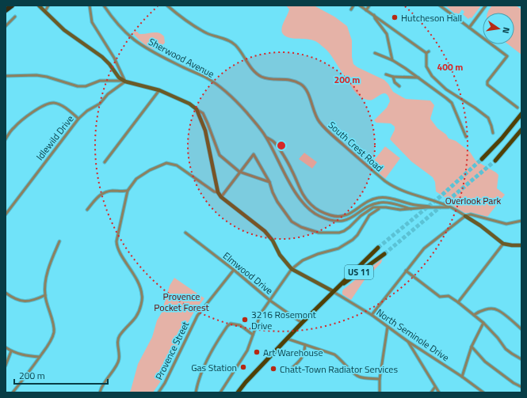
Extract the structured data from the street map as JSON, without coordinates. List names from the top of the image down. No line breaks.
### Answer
{"streets":{"main road":["US 11"],"street":["Sherwood Avenue","Idlewild Drive","South Crest Road","Elmwood Drive","North Seminole Drive","Provence Street"]},"crossings":[["US 11","Elmwood Drive"],["US 11","North Seminole Drive"],["Elmwood Drive","Provence Street"]],"parks":["Overlook Park","Provence Pocket Forest"],"places":["Hutcheson Hall","3216 Rosemont Drive","Art Warehouse","Gas Station","Chatt-Town Radiator Services"],"scale_bar":"200 m","north":"right","rings":["400 m","200 m"]}
